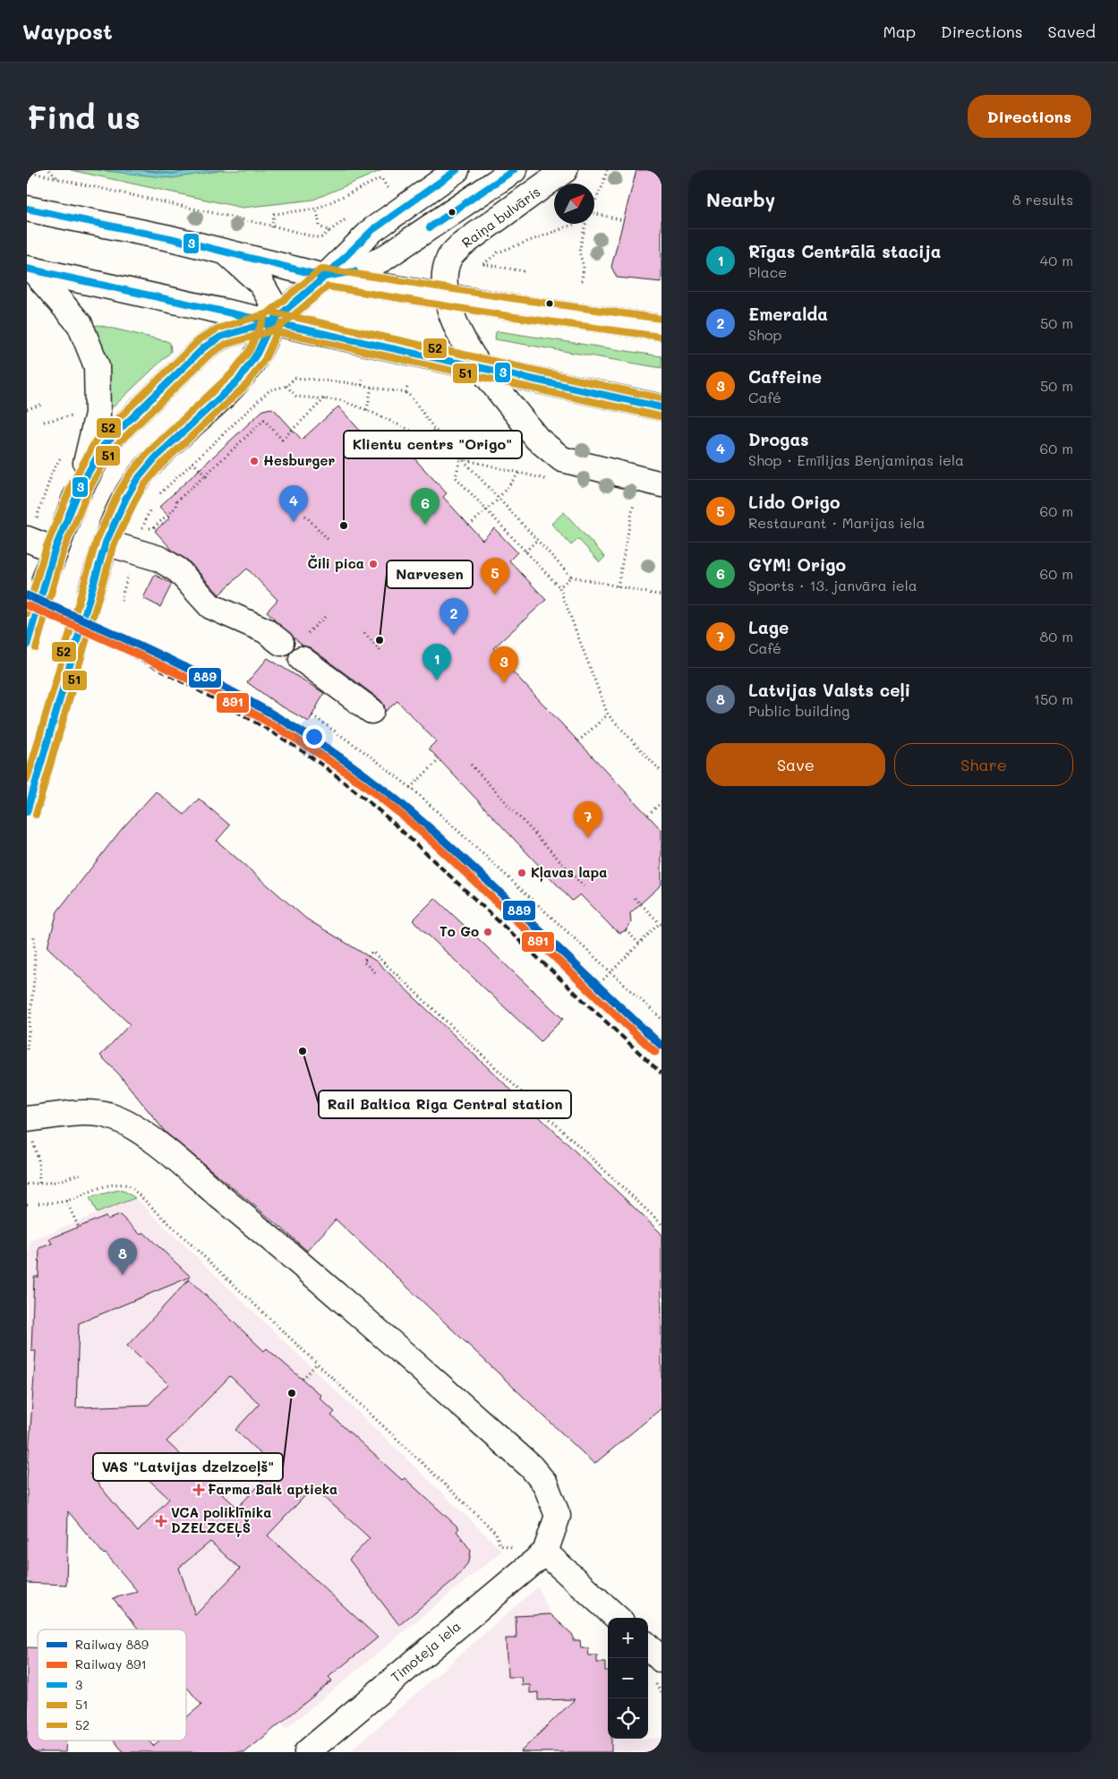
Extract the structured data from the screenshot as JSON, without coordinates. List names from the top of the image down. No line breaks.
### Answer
{"streets":{"main road":["Raiņa bulvāris","Timoteja iela"]},"places":{"other":["Hesburger","Klientu centrs \"Origo\"","Čili pica","Narvesen","Kļavas lapa","To Go","Rail Baltica Riga Central station","VAS \"Latvijas dzelzceļš\""],"health":["Farma Balt aptieka","VCA poliklīnika DZELZCEĻŠ"]},"lines":["transit line 3","transit line 52","transit line 51","rail line 889","rail line 891"],"legend":["Railway 889","Railway 891","3","51","52"],"north":"top right","page":{"header":"Waypost","nav":["Map","Directions","Saved"],"buttons":["Directions",["Save","Share"]],"title":"Find us","heading":["Nearby","8 results"],"list":[{"mark":"1","name":"Rīgas Centrālā stacija","note":"Place","value":"40 m"},{"mark":"2","name":"Emeralda","note":"Shop","value":"50 m"},{"mark":"3","name":"Caffeine","note":"Café","value":"50 m"},{"mark":"4","name":"Drogas","note":"Shop · Emīlijas Benjamiņas iela","value":"60 m"},{"mark":"5","name":"Lido Origo","note":"Restaurant · Marijas iela","value":"60 m"},{"mark":"6","name":"GYM! Origo","note":"Sports · 13. janvāra iela","value":"60 m"},{"mark":"7","name":"Lage","note":"Café","value":"80 m"},{"mark":"8","name":"Latvijas Valsts ceļi","note":"Public building","value":"150 m"}],"pins":["4","6","5","2","1","3","7","8"],"map_buttons":["+","−"]}}
